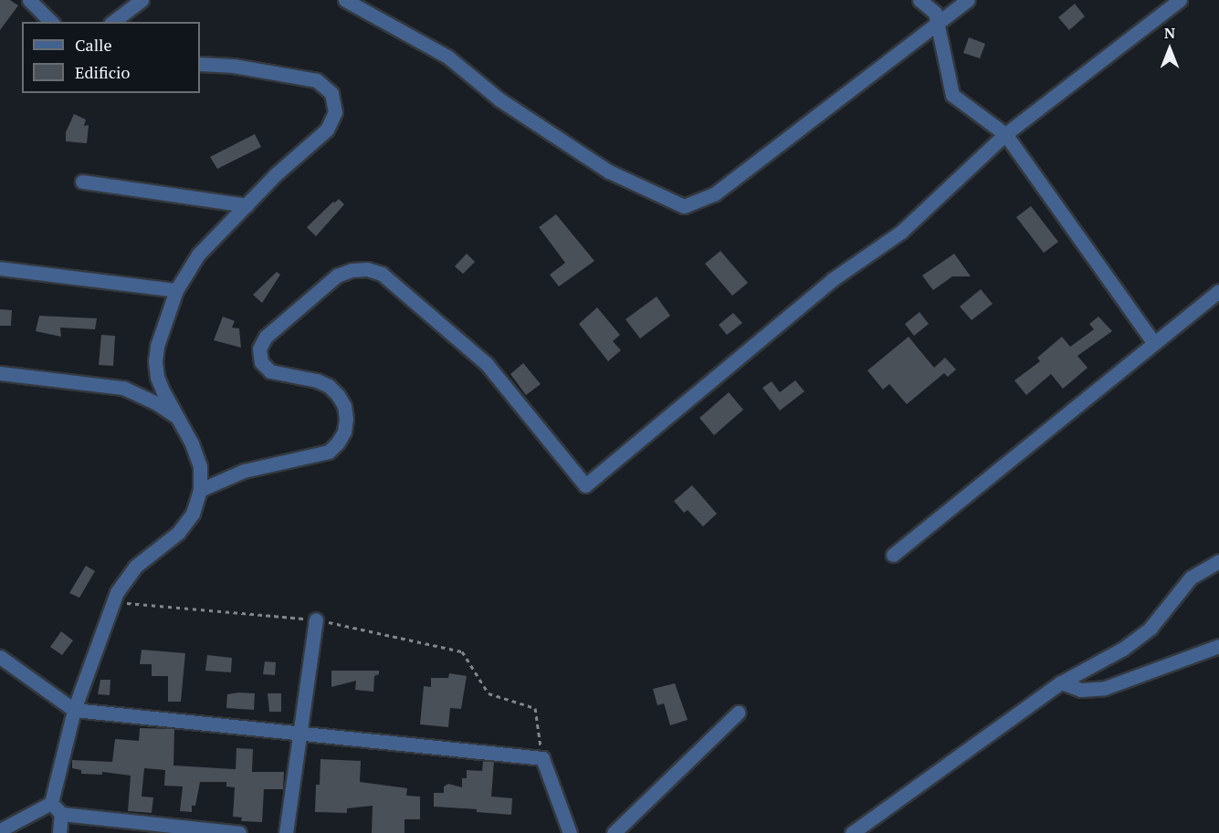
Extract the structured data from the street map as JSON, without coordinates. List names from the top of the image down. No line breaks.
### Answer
{"legend":["Calle","Edificio"],"north":"top"}
